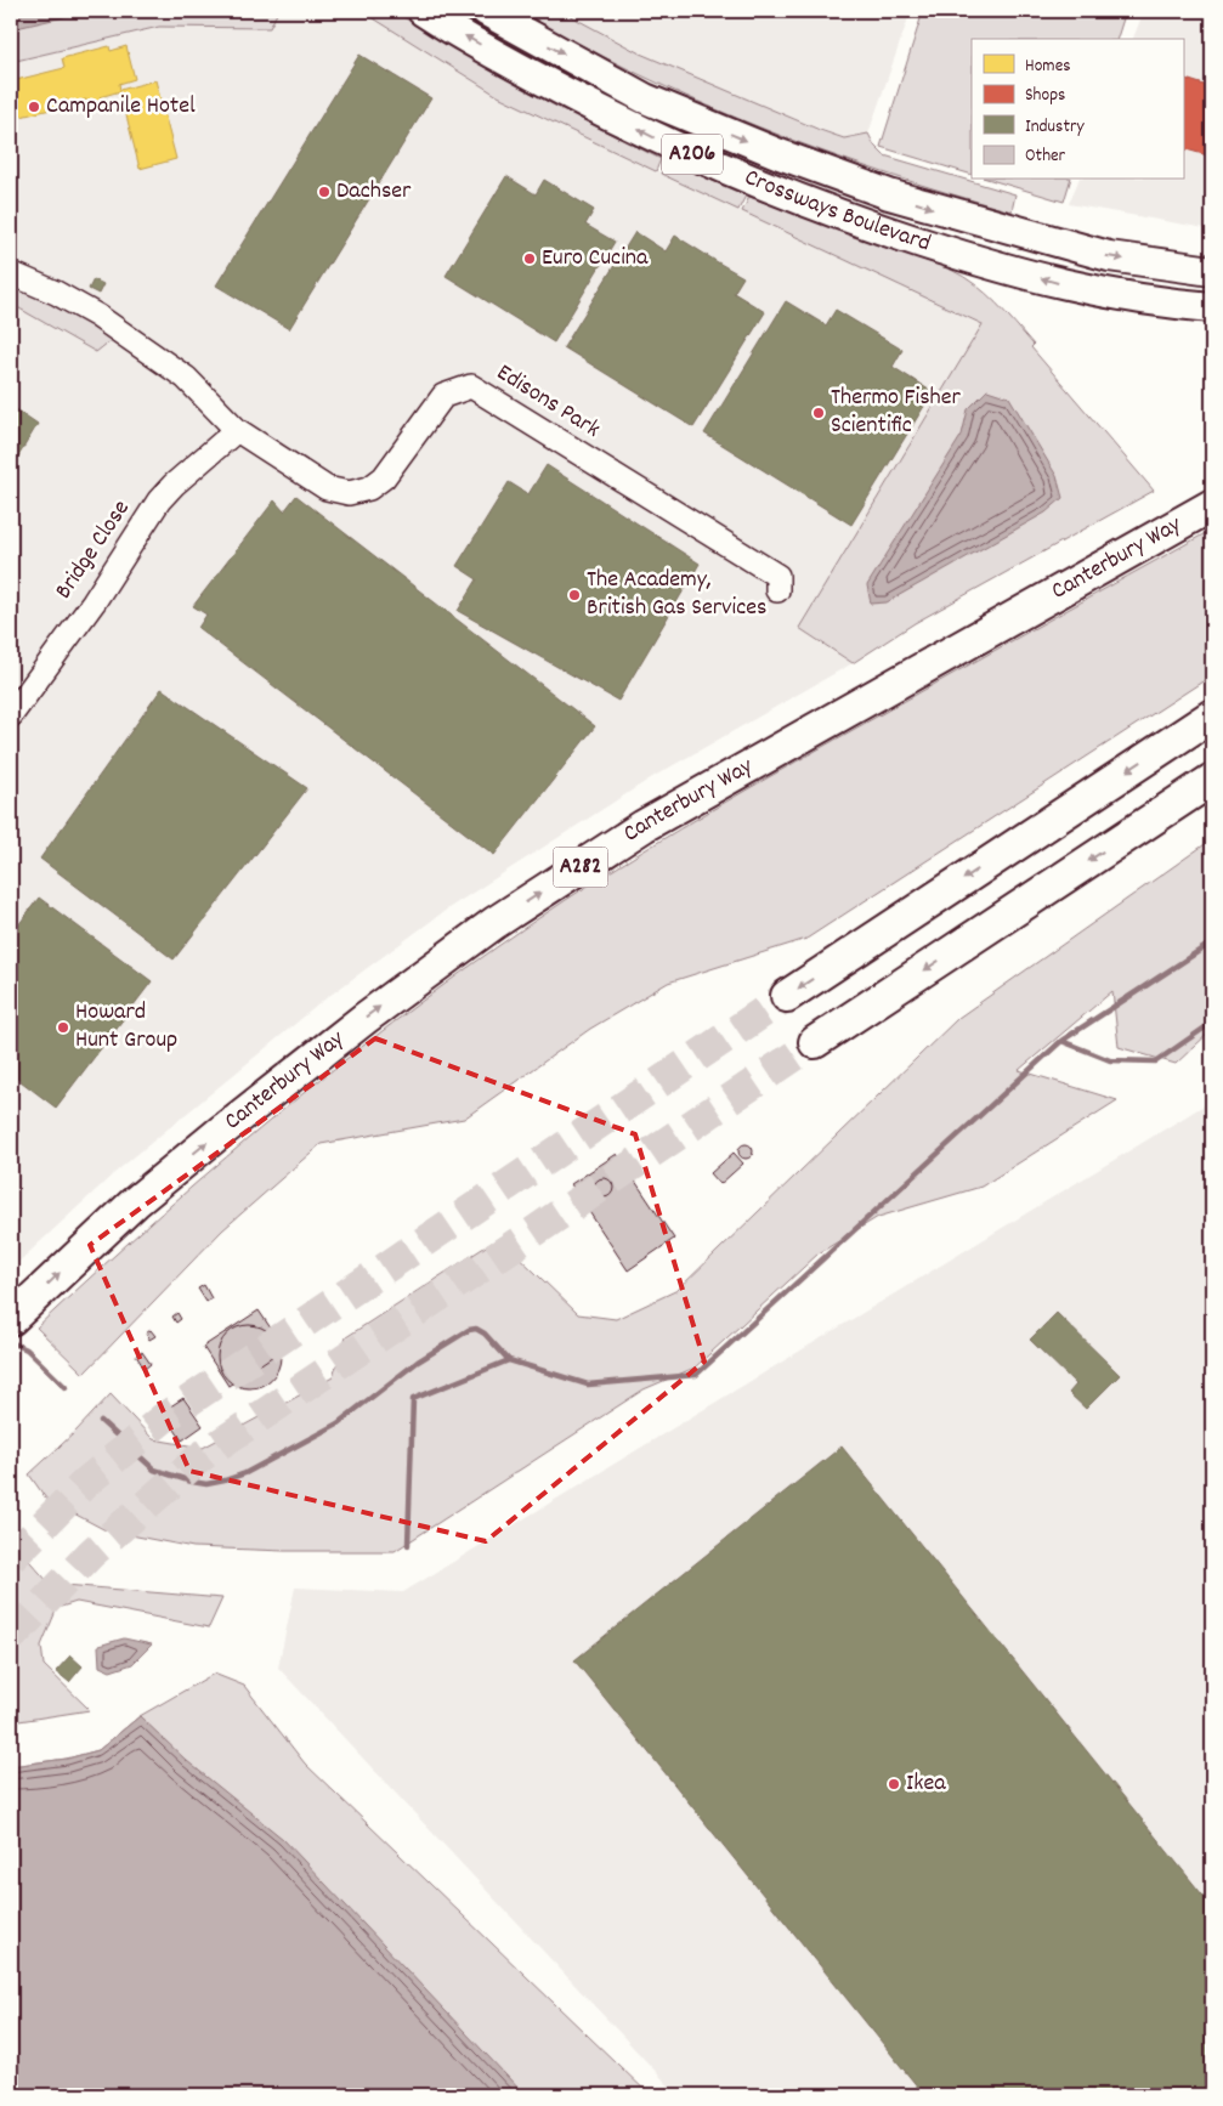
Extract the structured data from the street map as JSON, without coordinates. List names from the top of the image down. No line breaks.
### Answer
{"streets":{"highway":["Canterbury Way","A282"],"main road":["A206","Crossways Boulevard"],"street":["Edisons Park","Bridge Close"]},"crossings":[["Edisons Park","Bridge Close"]],"places":["Campanile Hotel","Dachser","Euro Cucina","Thermo Fisher Scientific","The Academy, British Gas Services","Howard Hunt Group","Ikea"],"legend":["Homes","Shops","Industry","Other"]}
